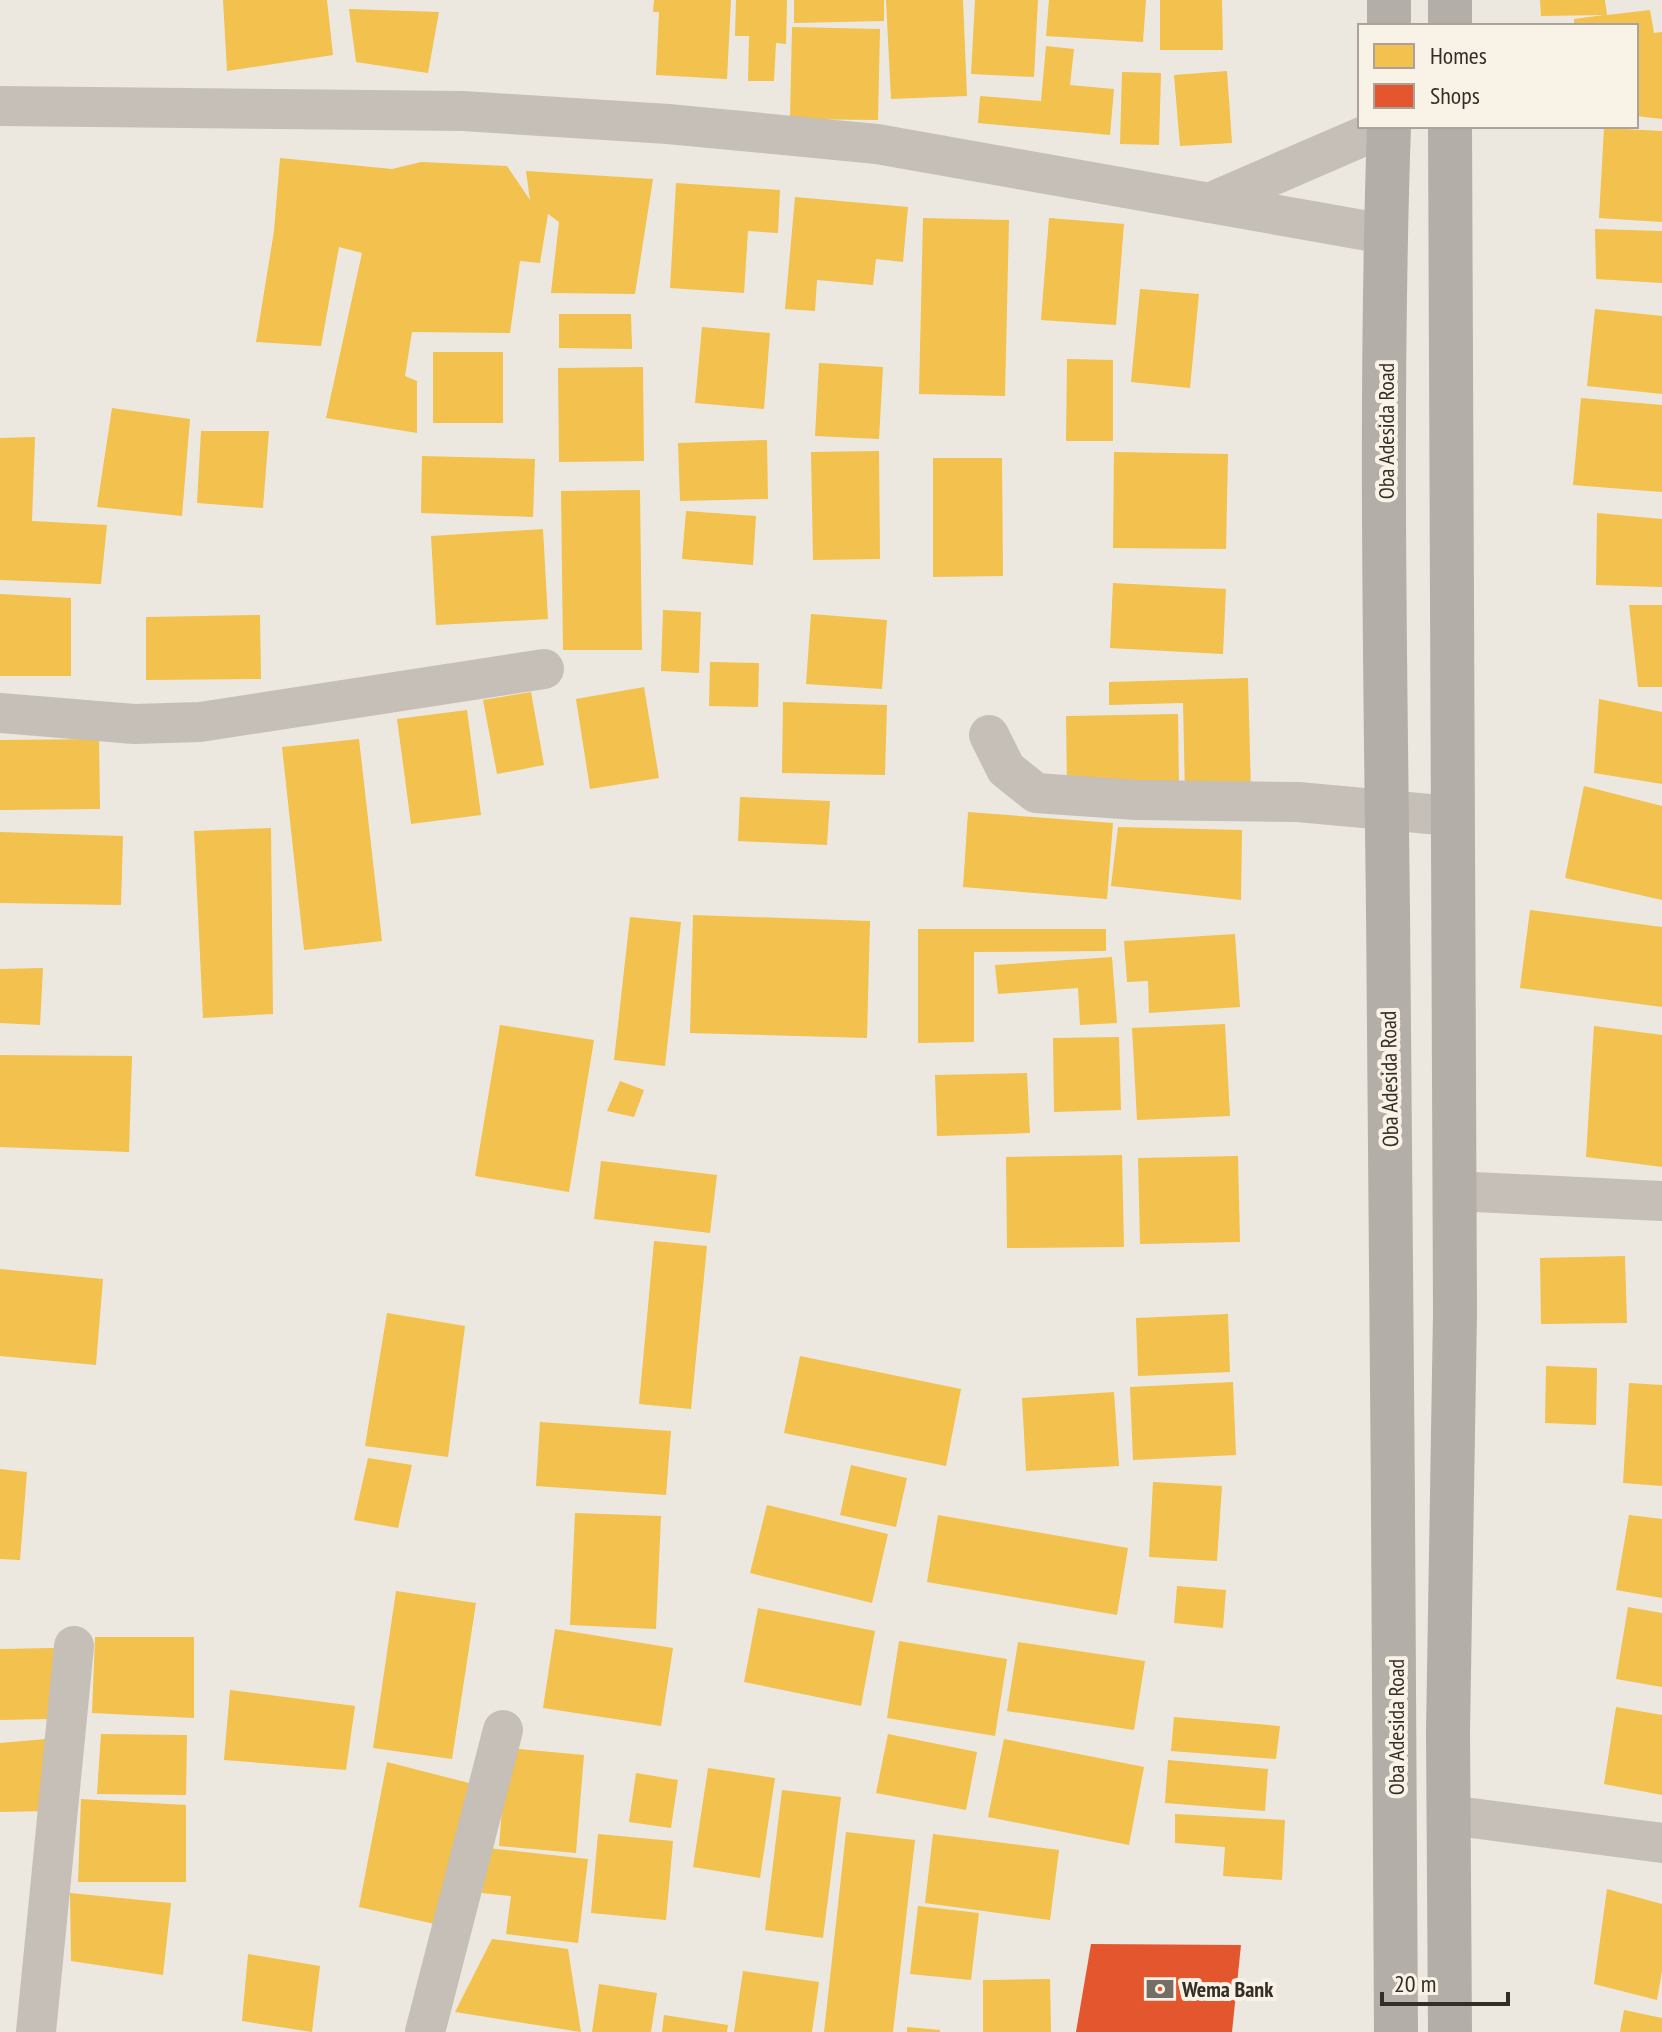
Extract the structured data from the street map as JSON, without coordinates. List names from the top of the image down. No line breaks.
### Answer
{"streets":{"main road":["Oba Adesida Road"]},"places":{"bank":["Wema Bank"]},"legend":["Homes","Shops"],"scale_bar":"20 m"}
